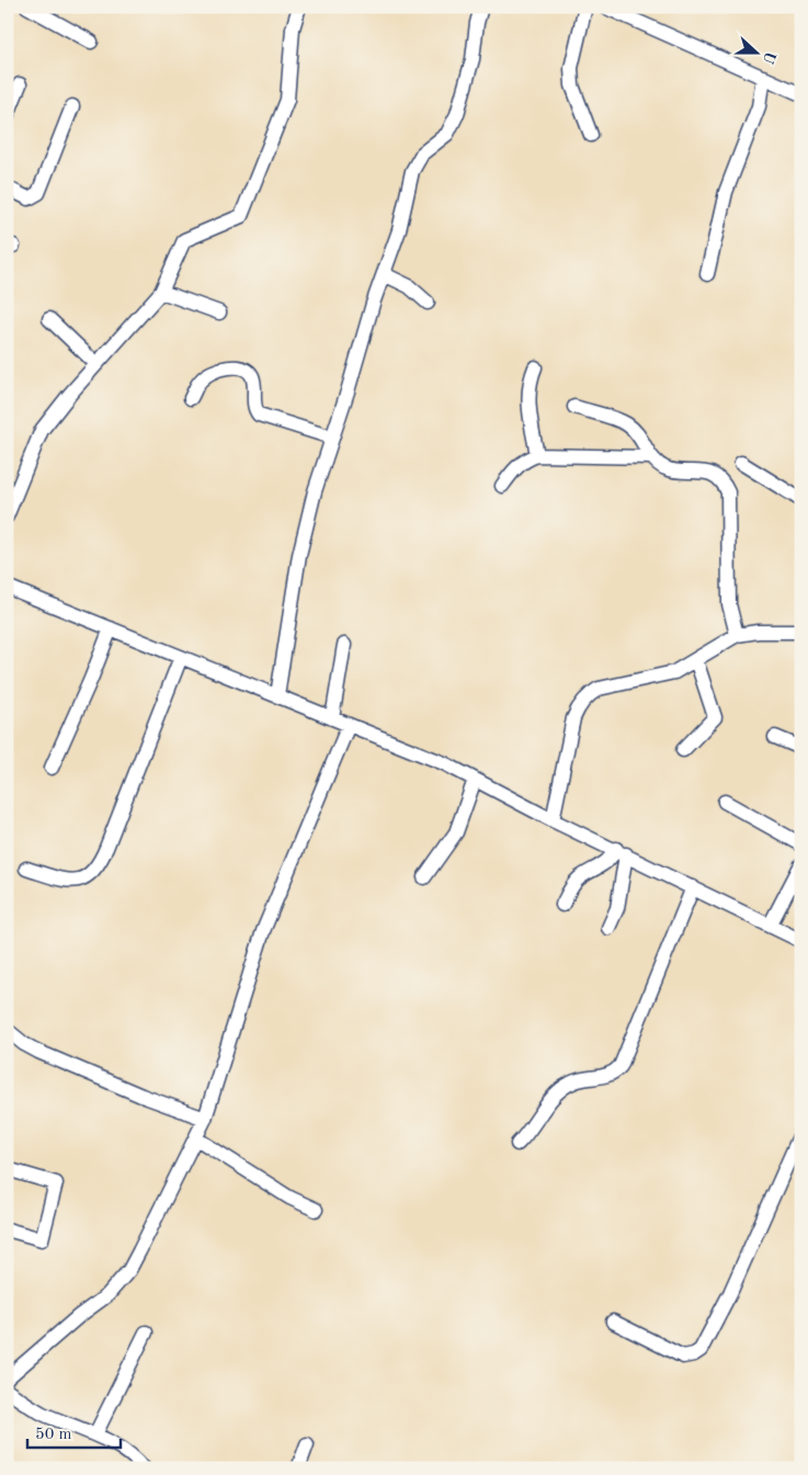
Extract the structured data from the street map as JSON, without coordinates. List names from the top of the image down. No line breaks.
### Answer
{"scale_bar":"50 m","north":"right"}
